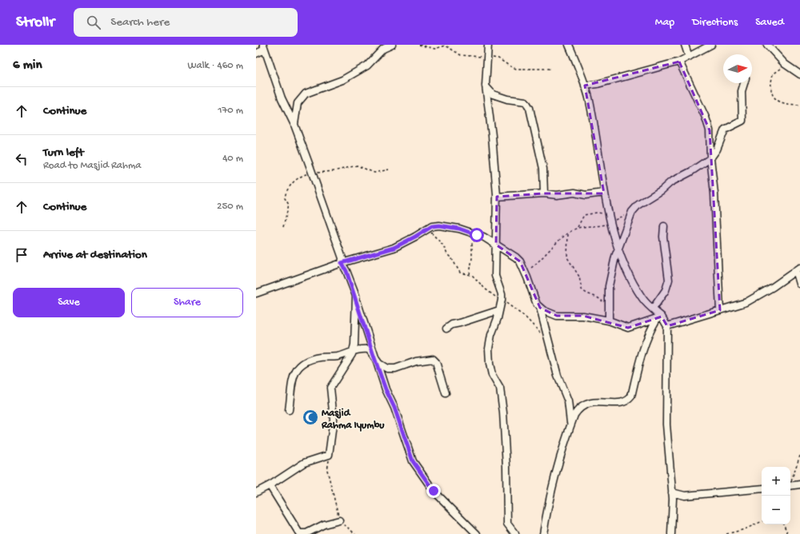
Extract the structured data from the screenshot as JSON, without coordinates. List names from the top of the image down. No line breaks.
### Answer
{"places":{"mosque":["Masjid Rahma Iyumbu"]},"north":"right","page":{"header":"Strollr","search":"Search here","nav":["Map","Directions","Saved"],"heading":["6 min","Walk · 460 m"],"list":[["Continue","170 m"],["Turn left","Road to Masjid Rahma","40 m"],["Continue","250 m"],"Arrive at destination"],"buttons":["Save","Share"],"map_buttons":["+","−"]}}
